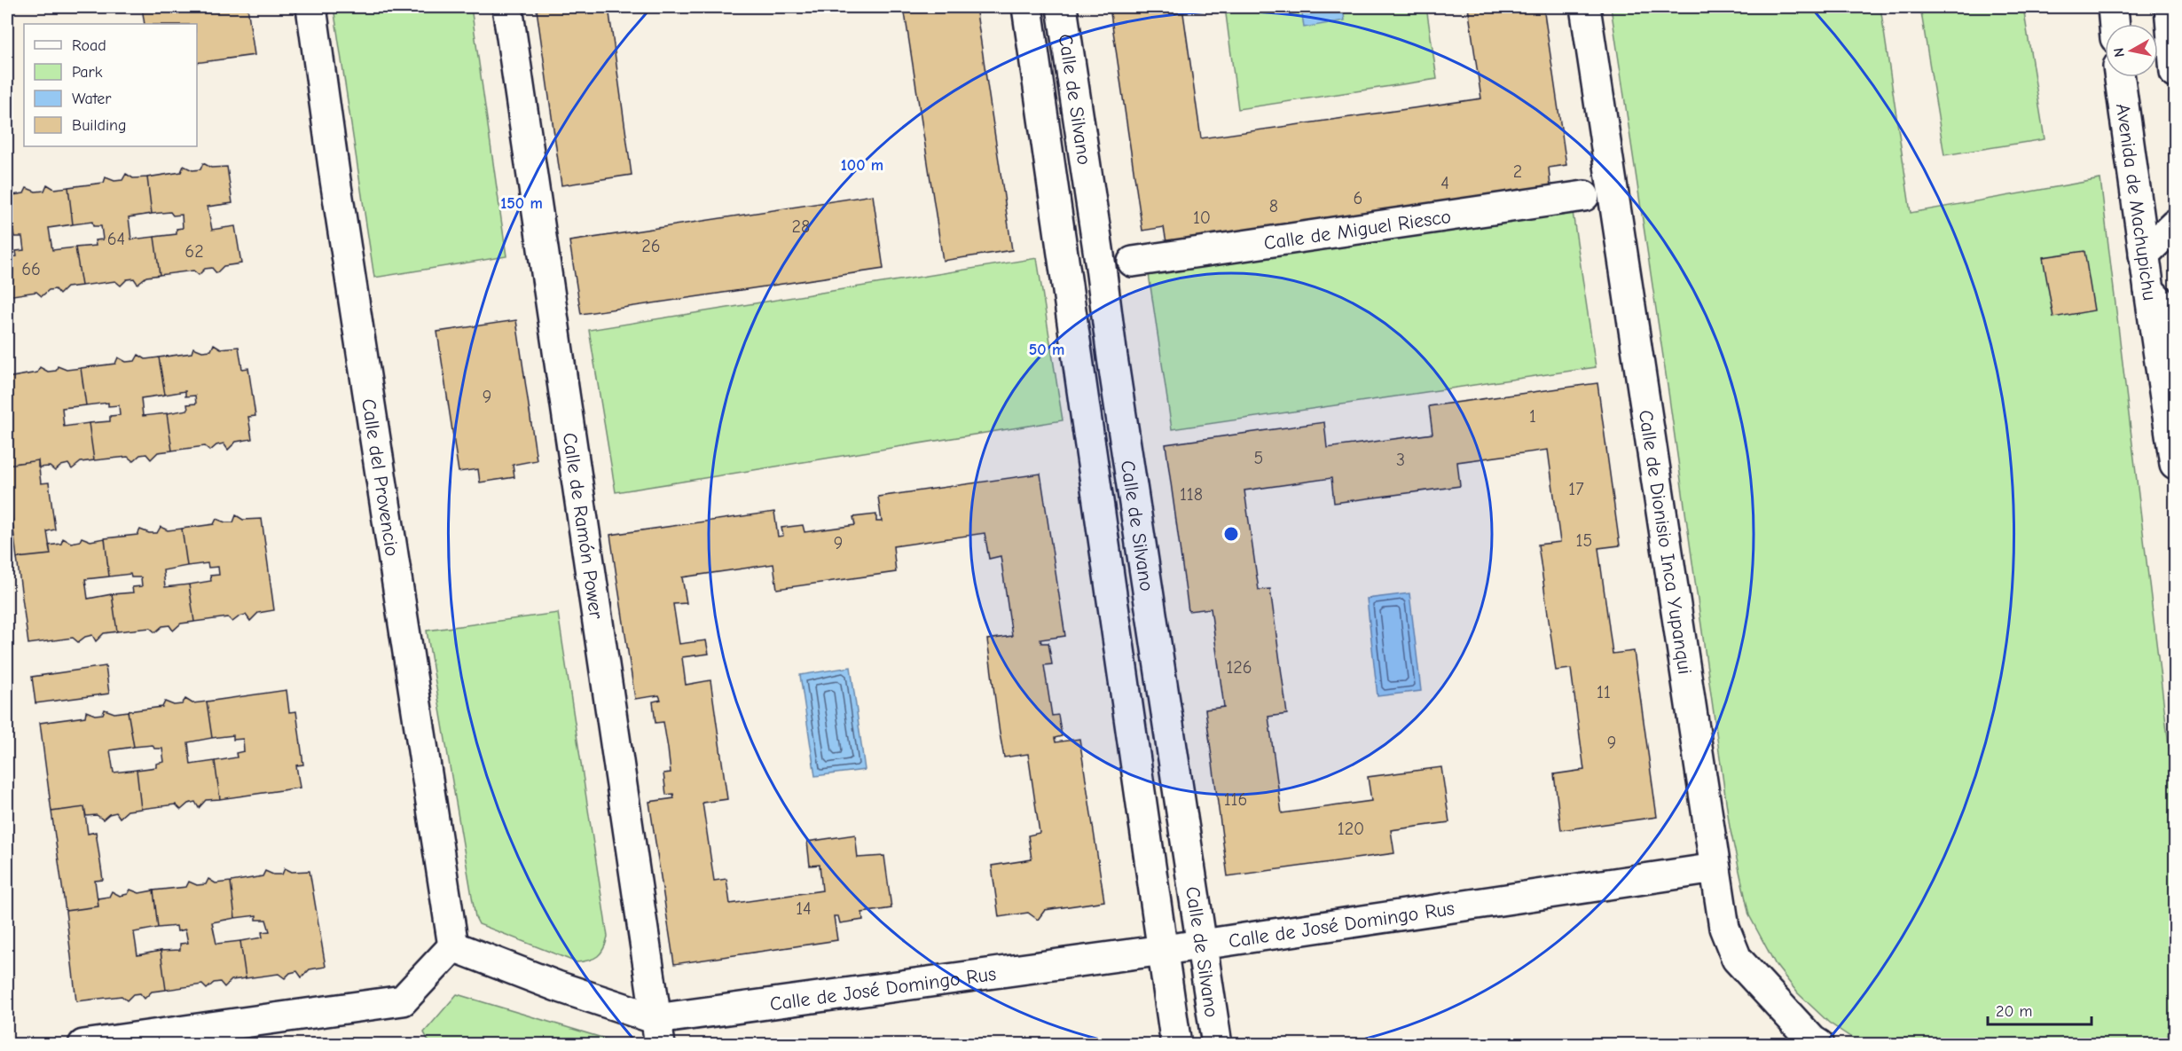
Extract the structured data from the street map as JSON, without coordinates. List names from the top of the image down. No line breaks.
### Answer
{"streets":{"street":["Calle de Silvano","Avenida de Machupichu","Calle de Miguel Riesco","Calle del Provencio","Calle de Ramón Power","Calle de Dionisio Inca Yupanqui","Calle de José Domingo Rus"]},"crossings":[["Calle de Silvano","Calle de José Domingo Rus"],["Calle del Provencio","Calle de José Domingo Rus"],["Calle de Ramón Power","Calle de José Domingo Rus"],["Calle de Dionisio Inca Yupanqui","Calle de José Domingo Rus"]],"house_numbers":["2","4","6","8","10","28","64","26","62","66","9","1","5","3","17","118","15","9","126","11","9","116","120","14"],"legend":["Road","Park","Water","Building"],"scale_bar":"20 m","north":"left","rings":["100 m","150 m","50 m"]}
